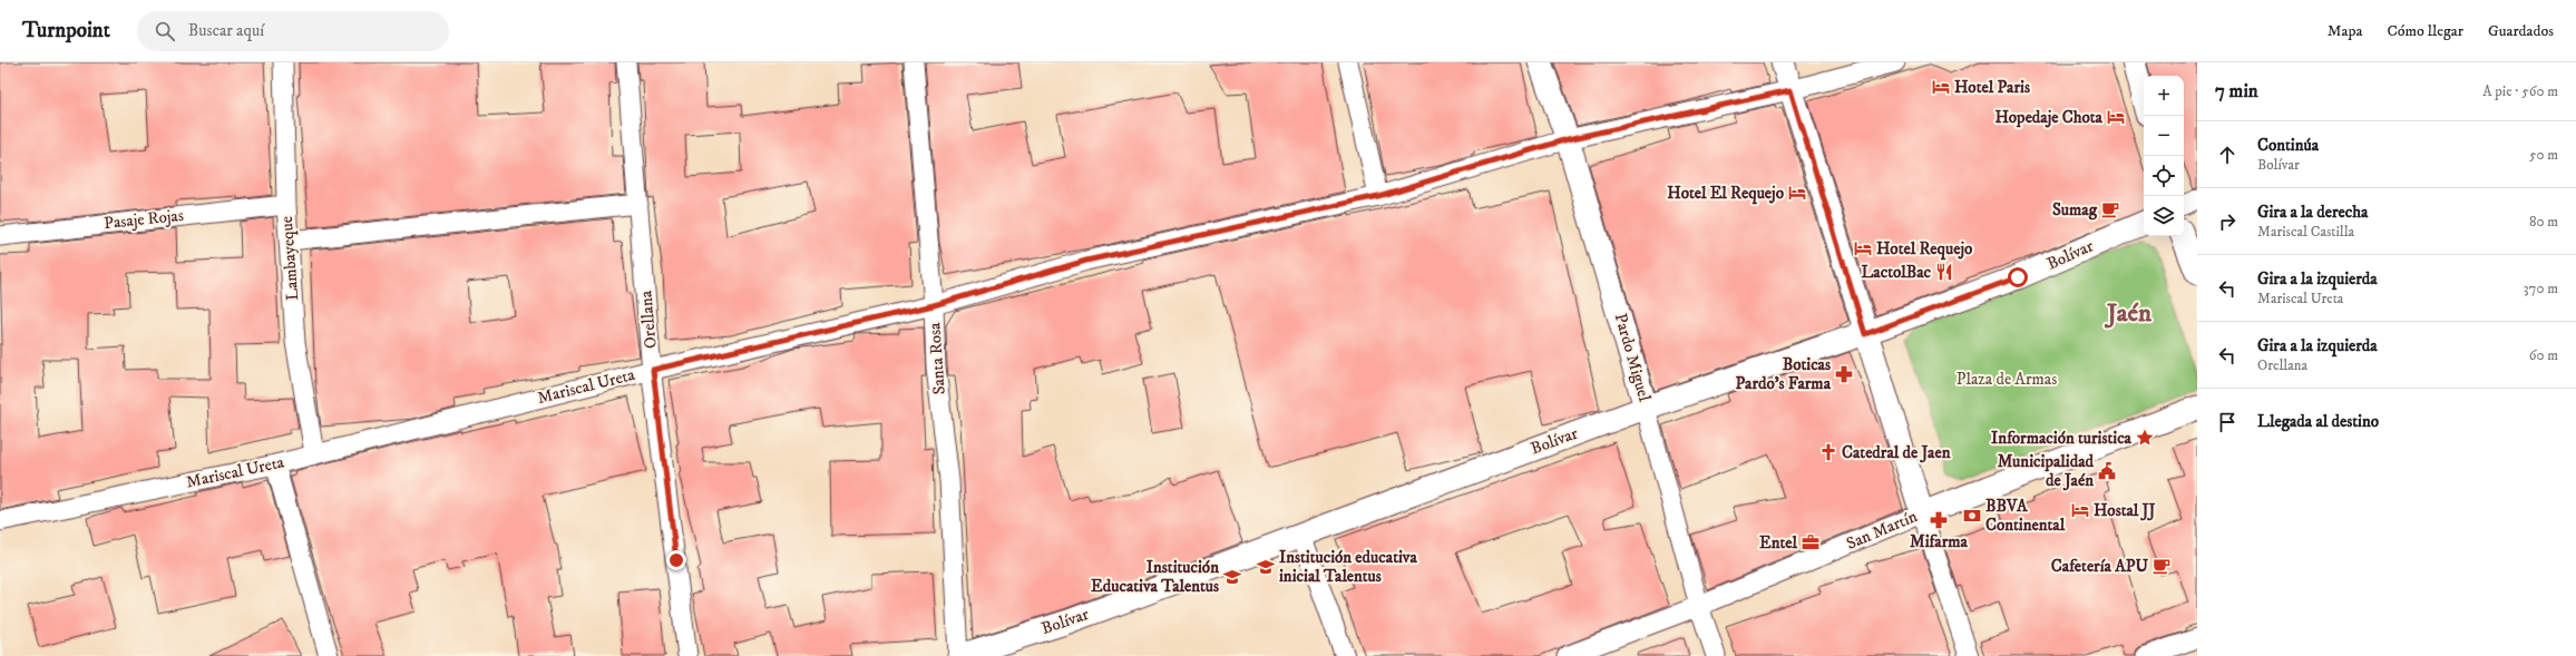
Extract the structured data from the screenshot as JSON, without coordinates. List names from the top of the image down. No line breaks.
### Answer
{"streets":{"street":["Pasaje Rojas","Bolívar","Lambayeque","Orellana","Pardo Miguel","Santa Rosa","Mariscal Ureta","San Martín"]},"crossings":[["Pasaje Rojas","Lambayeque"],["Bolívar","Pardo Miguel"],["Bolívar","Santa Rosa"],["Lambayeque","Mariscal Ureta"],["Orellana","Mariscal Ureta"],["Pardo Miguel","Mariscal Ureta"],["Pardo Miguel","San Martín"],["Santa Rosa","Mariscal Ureta"]],"districts":["Jaén"],"parks":["Plaza de Armas"],"places":{"hotel":["Hotel Paris","Hopedaje Chota","Hotel El Requejo","Hotel Requejo","Hostal JJ"],"cafe":["Sumag","Cafetería APU"],"restaurant":["LactolBac"],"pharmacy":["Boticas Pardo’s Farma","Mifarma"],"place":["Información turistica"],"church":["Catedral de Jaen"],"public building":["Municipalidad de Jaén"],"bank":["BBVA Continental"],"office":["Entel"],"school or university":["Institución educativa inicial Talentus","Institución Educativa Talentus"]},"page":{"header":"Turnpoint","search":"Buscar aquí","nav":["Mapa","Cómo llegar","Guardados"],"heading":["7 min","A pie · 560 m"],"map_buttons":["+","−"],"list":[["Continúa","Bolívar","50 m"],["Gira a la derecha","Mariscal Castilla","80 m"],["Gira a la izquierda","Mariscal Ureta","370 m"],["Gira a la izquierda","Orellana","60 m"],"Llegada al destino"]}}
